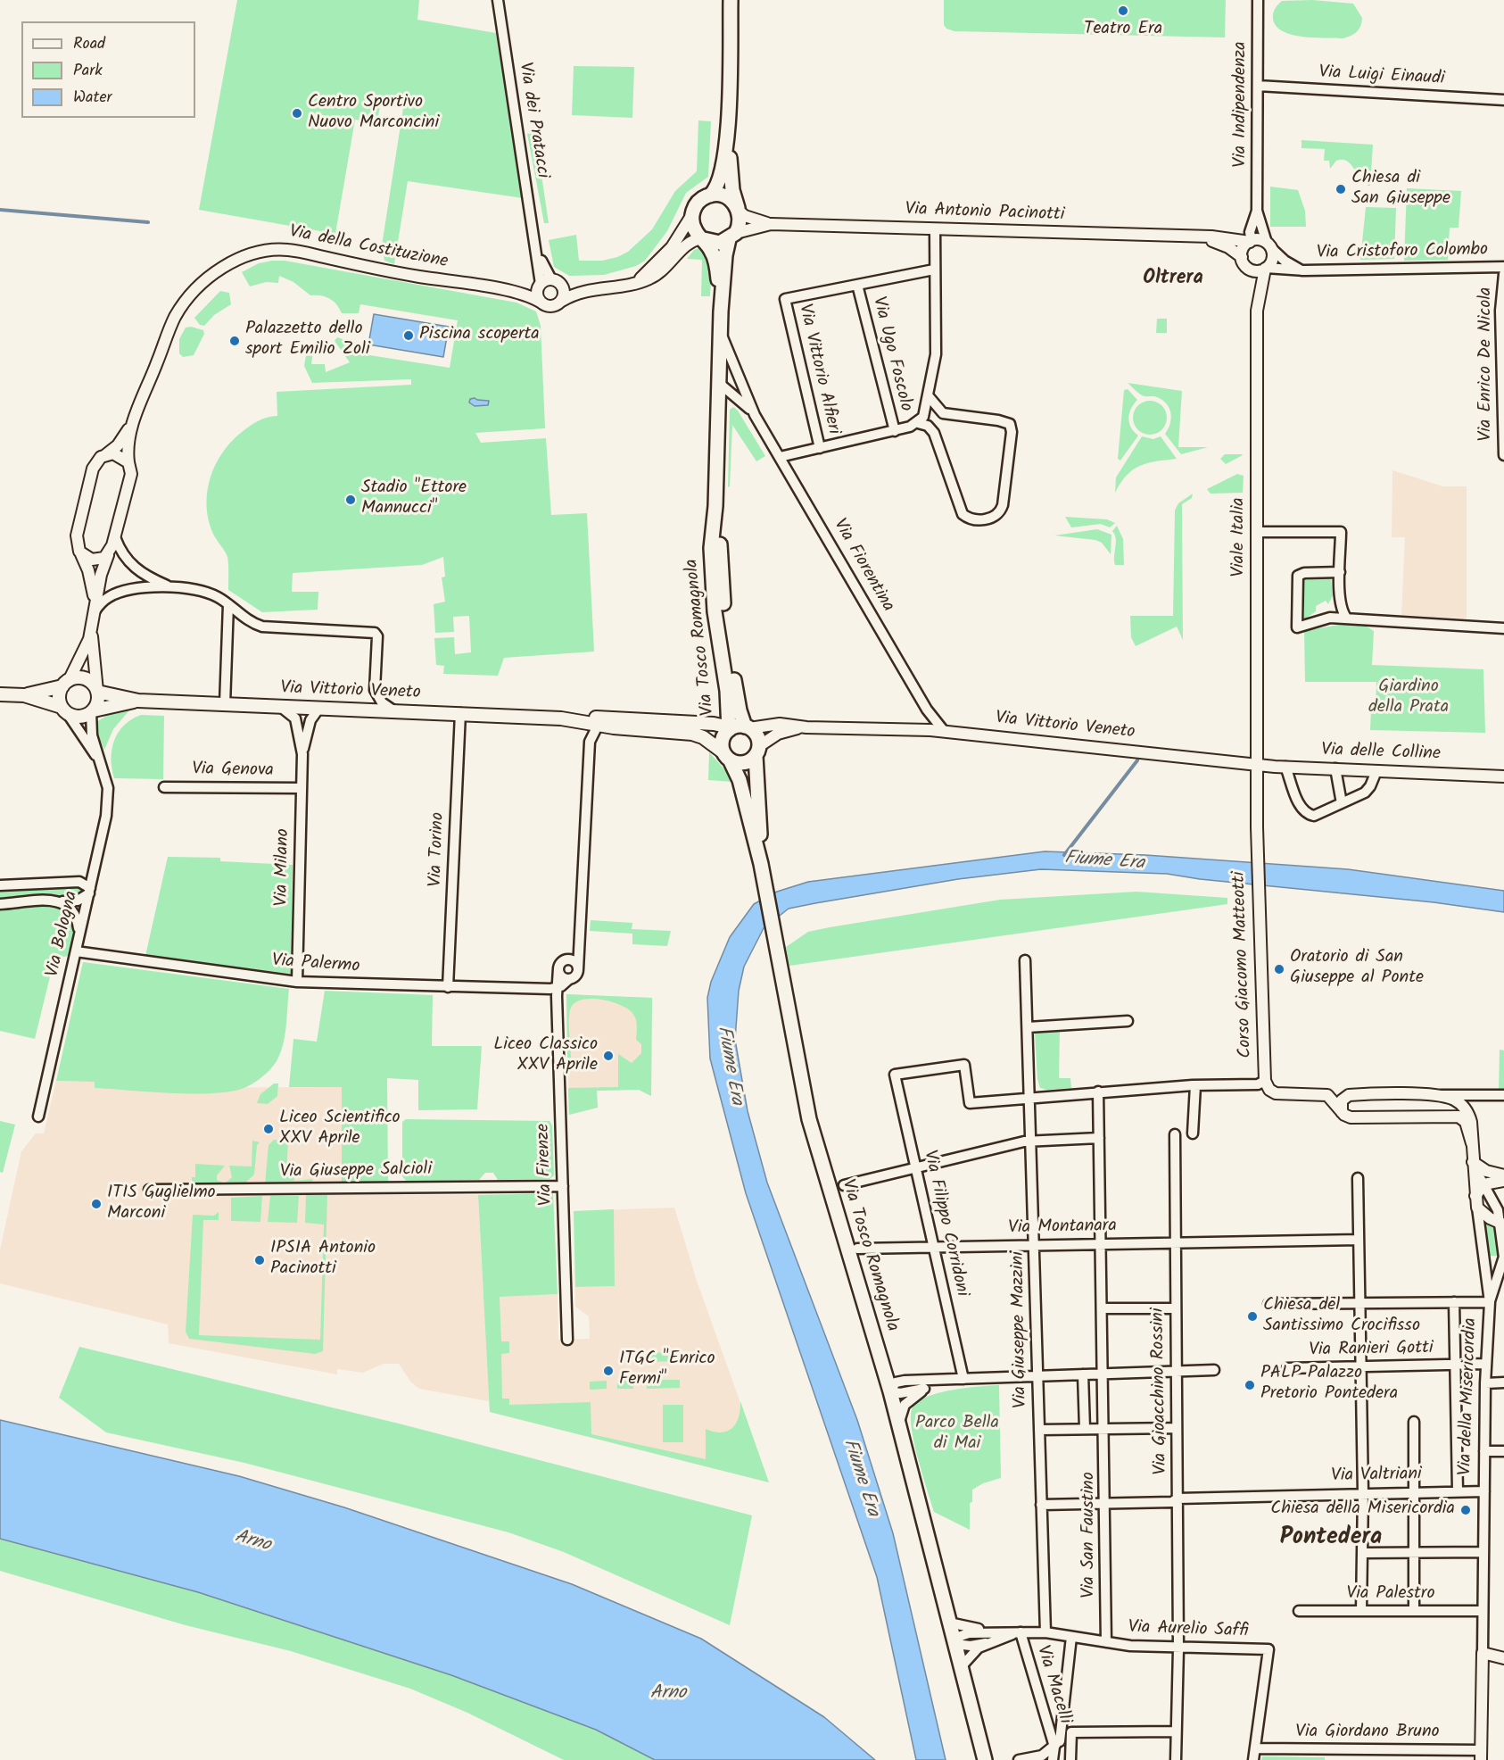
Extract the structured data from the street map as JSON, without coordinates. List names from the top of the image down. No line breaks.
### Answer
{"streets":{"main road":["Via Tosco Romagnola","Via Vittorio Veneto"],"street":["Via Luigi Einaudi","Via Indipendenza","Via dei Pratacci","Via Antonio Pacinotti","Via della Costituzione","Via Cristoforo Colombo","Via Ugo Foscolo","Via Enrico De Nicola","Via Vittorio Alfieri","Viale Italia","Via Fiorentina","Via delle Colline","Via Genova","Via Torino","Via Milano","Via Bologna","Via Palermo","Corso Giacomo Matteotti","Via Firenze","Via Giuseppe Salcioli","Via Filippo Corridoni","Via Montanara","Via Giuseppe Mazzini","Via Ranieri Gotti","Via Gioacchino Rossini","Via della Misericordia","Via Valtriani","Via San Faustino","Via Palestro","Via Aurelio Saffi","Via Macelli","Via Giordano Bruno"]},"crossings":[["Via Luigi Einaudi","Via Indipendenza"],["Via Indipendenza","Via Antonio Pacinotti"],["Via Indipendenza","Via Cristoforo Colombo"],["Via Indipendenza","Viale Italia"],["Via dei Pratacci","Via della Costituzione"],["Via Antonio Pacinotti","Via della Costituzione"],["Via Antonio Pacinotti","Via Cristoforo Colombo"],["Via Antonio Pacinotti","Viale Italia"],["Via Antonio Pacinotti","Via Tosco Romagnola"],["Via della Costituzione","Via Tosco Romagnola"],["Via della Costituzione","Via Vittorio Veneto"],["Via Cristoforo Colombo","Viale Italia"],["Via Ugo Foscolo","Via Vittorio Alfieri"],["Viale Italia","Via Vittorio Veneto"],["Viale Italia","Via delle Colline"],["Viale Italia","Corso Giacomo Matteotti"],["Via Fiorentina","Via Tosco Romagnola"],["Via Fiorentina","Via Vittorio Veneto"],["Via Tosco Romagnola","Via Vittorio Veneto"],["Via Vittorio Veneto","Via delle Colline"],["Via Vittorio Veneto","Via Torino"],["Via Vittorio Veneto","Via Milano"],["Via Vittorio Veneto","Via Bologna"],["Via Vittorio Veneto","Corso Giacomo Matteotti"],["Via delle Colline","Corso Giacomo Matteotti"],["Via Genova","Via Milano"],["Via Torino","Via Palermo"],["Via Milano","Via Palermo"],["Via Bologna","Via Palermo"],["Via Palermo","Via Firenze"],["Via Firenze","Via Giuseppe Salcioli"],["Via Filippo Corridoni","Via Montanara"],["Via Filippo Corridoni","Via Giuseppe Mazzini"],["Via Montanara","Via Giuseppe Mazzini"],["Via Montanara","Via Gioacchino Rossini"],["Via Giuseppe Mazzini","Via Valtriani"],["Via Giuseppe Mazzini","Via Aurelio Saffi"],["Via Ranieri Gotti","Via della Misericordia"],["Via Gioacchino Rossini","Via Valtriani"],["Via Gioacchino Rossini","Via Aurelio Saffi"],["Via della Misericordia","Via Valtriani"],["Via della Misericordia","Via Palestro"],["Via Valtriani","Via San Faustino"],["Via San Faustino","Via Aurelio Saffi"],["Via Aurelio Saffi","Via Giordano Bruno"]],"districts":["Oltrera","Pontedera"],"water":["Fiume Era","Arno"],"parks":["Giardino della Prata","Parco Bella di Mai"],"places":["Teatro Era","Centro Sportivo Nuovo Marconcini","Chiesa di San Giuseppe","Piscina scoperta","Palazzetto dello sport Emilio Zoli","Stadio \"Ettore Mannucci\"","Oratorio di San Giuseppe al Ponte","Liceo Classico XXV Aprile","Liceo Scientifico XXV Aprile","ITIS Guglielmo Marconi","IPSIA Antonio Pacinotti","Chiesa del Santissimo Crocifisso","ITGC \"Enrico Fermi\"","PALP Palazzo Pretorio Pontedera","Chiesa della Misericordia"],"legend":["Road","Park","Water"]}
